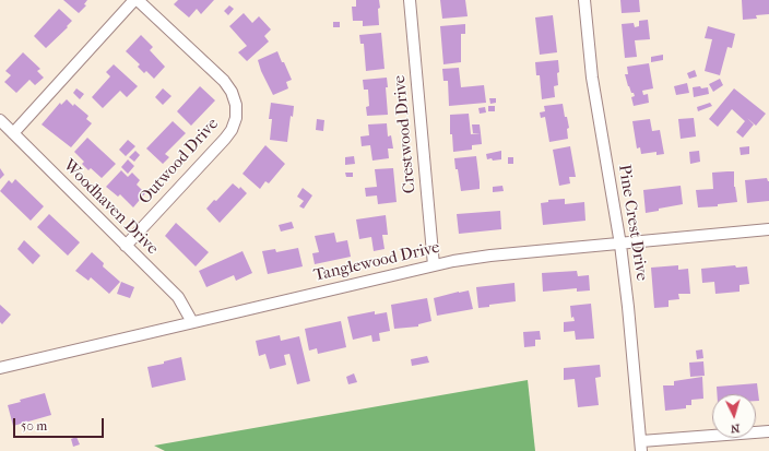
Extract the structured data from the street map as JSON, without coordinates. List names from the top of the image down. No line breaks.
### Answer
{"streets":{"street":["Crestwood Drive","Outwood Drive","Woodhaven Drive","Pine Crest Drive","Tanglewood Drive"]},"crossings":[["Crestwood Drive","Tanglewood Drive"],["Outwood Drive","Woodhaven Drive"],["Woodhaven Drive","Tanglewood Drive"],["Pine Crest Drive","Tanglewood Drive"]],"scale_bar":"50 m","north":"bottom"}
